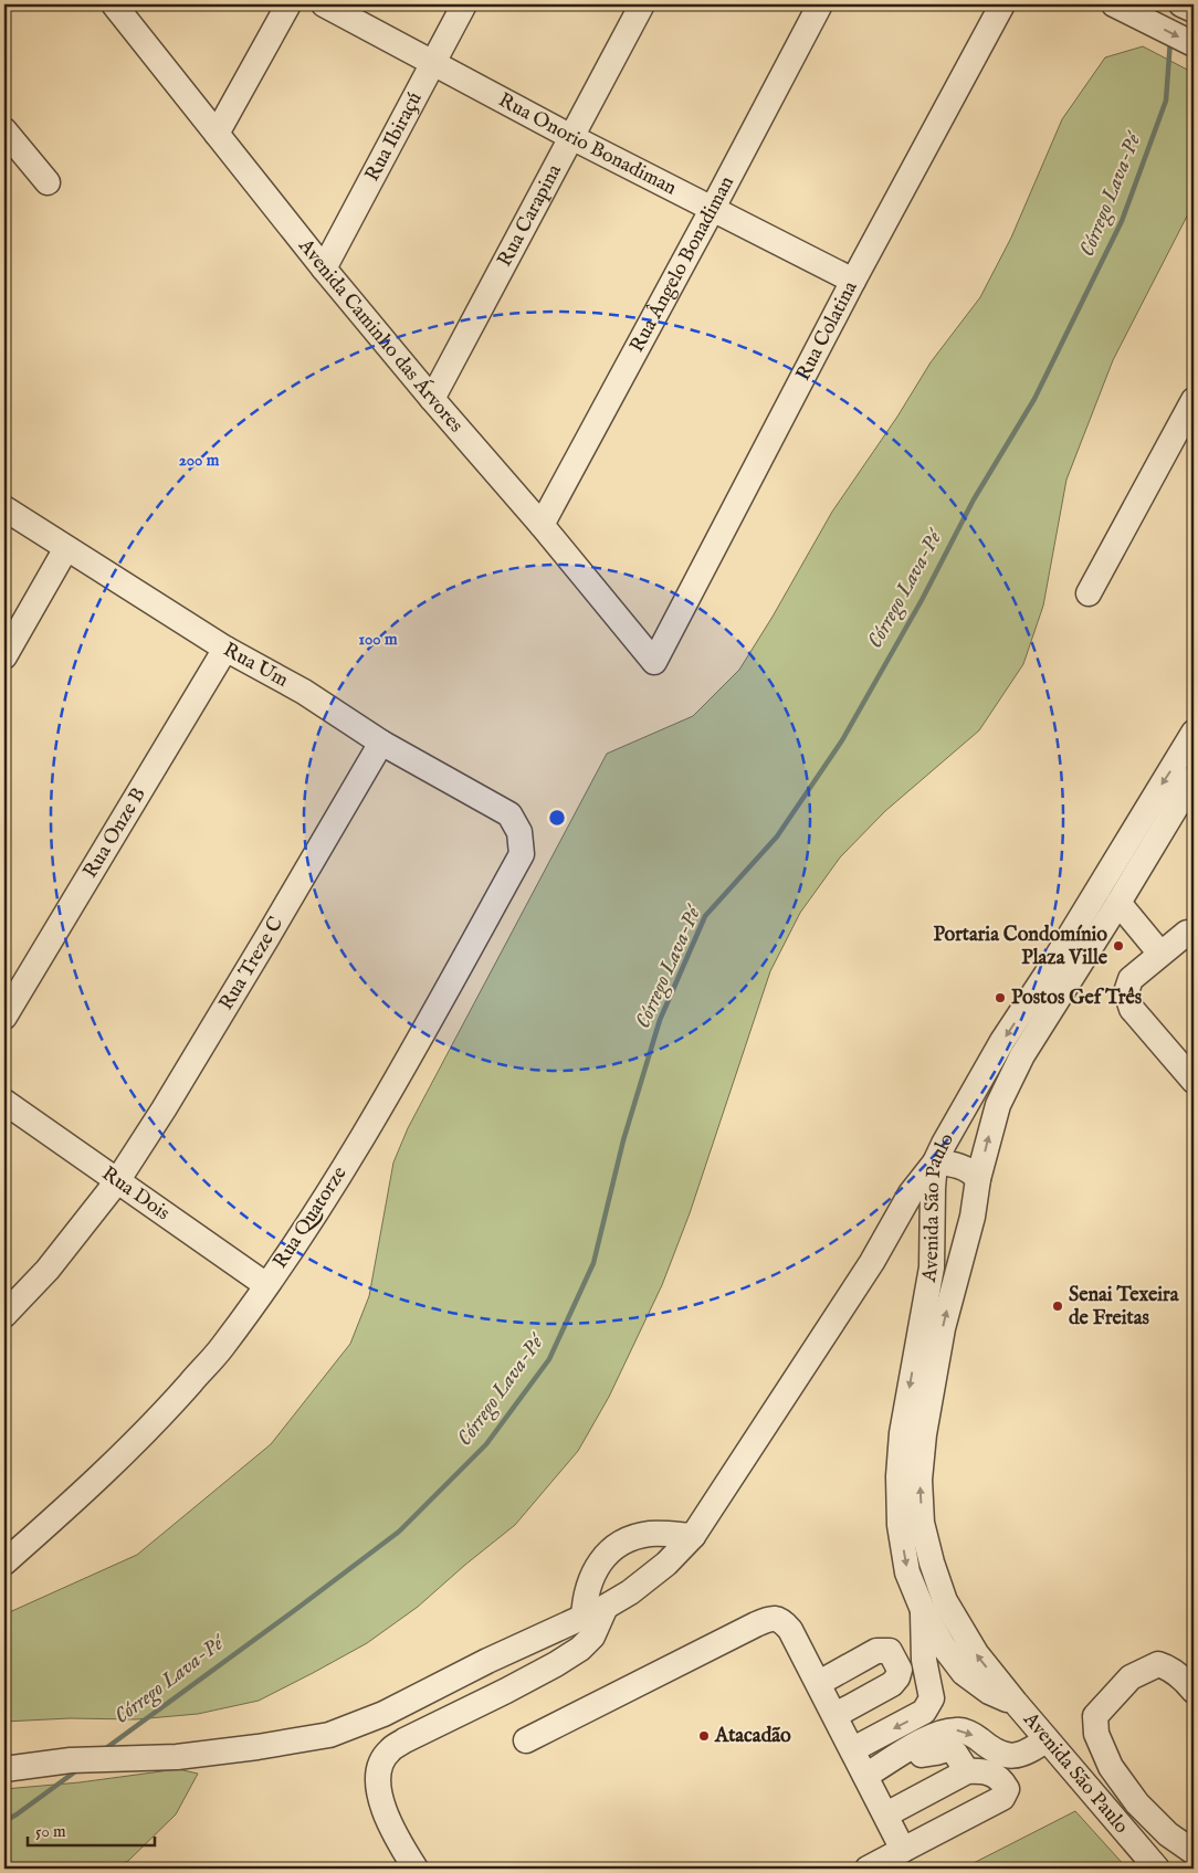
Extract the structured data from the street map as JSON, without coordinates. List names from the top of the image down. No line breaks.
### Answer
{"streets":{"street":["Rua Ibiraçú","Rua Onorio Bonadiman","Rua Carapina","Rua Ângelo Bonadiman","Rua Colatina","Avenida Caminho das Árvores","Rua Um","Rua Onze B","Rua Treze C","Rua Dois","Avenida São Paulo","Rua Quatorze"]},"crossings":[["Rua Ibiraçú","Rua Onorio Bonadiman"],["Rua Ibiraçú","Avenida Caminho das Árvores"],["Rua Onorio Bonadiman","Rua Carapina"],["Rua Onorio Bonadiman","Rua Ângelo Bonadiman"],["Rua Onorio Bonadiman","Rua Colatina"],["Rua Carapina","Avenida Caminho das Árvores"],["Rua Ângelo Bonadiman","Avenida Caminho das Árvores"],["Rua Colatina","Avenida Caminho das Árvores"],["Rua Um","Rua Onze B"],["Rua Um","Rua Treze C"],["Rua Um","Rua Quatorze"],["Rua Treze C","Rua Dois"],["Rua Dois","Rua Quatorze"]],"water":["Córrego Lava-Pé"],"places":["Portaria Condomínio Plaza Ville","Postos Gef Três","Senai Texeira de Freitas","Atacadão"],"scale_bar":"50 m","rings":["200 m","100 m"]}
